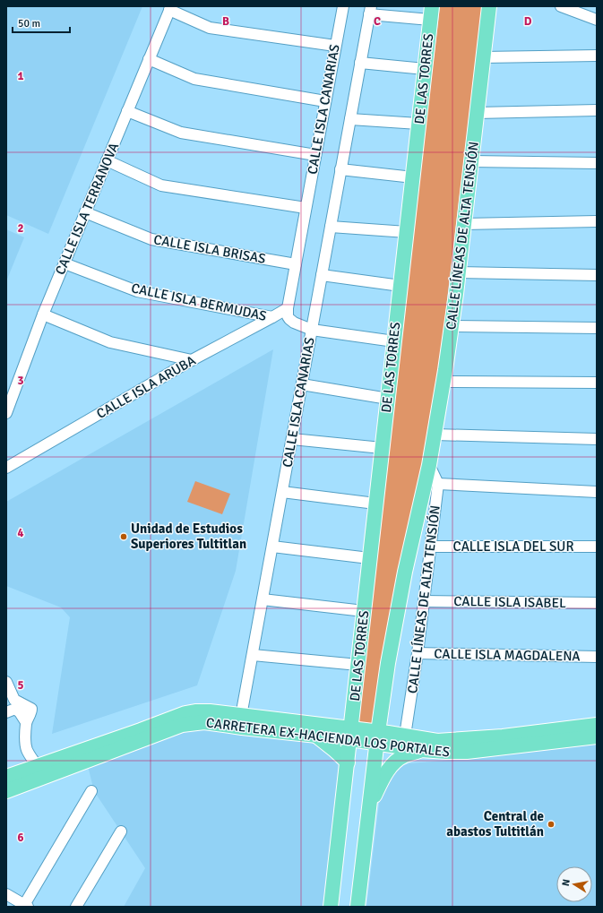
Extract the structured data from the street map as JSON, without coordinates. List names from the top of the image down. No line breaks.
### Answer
{"streets":{"main road":["DE LAS TORRES","CALLE LÍNEAS DE ALTA TENSIÓN","CARRETERA EX-HACIENDA LOS PORTALES"],"street":["CALLE ISLA CANARIAS","CALLE ISLA TERRANOVA","CALLE ISLA BRISAS","CALLE ISLA BERMUDAS","CALLE ISLA ARUBA","CALLE ISLA DEL SUR","CALLE ISLA ISABEL","CALLE ISLA MAGDALENA"]},"crossings":[["DE LAS TORRES","CARRETERA EX-HACIENDA LOS PORTALES"],["CALLE ISLA CANARIAS","CALLE ISLA BRISAS"],["CALLE ISLA CANARIAS","CALLE ISLA ARUBA"],["CALLE ISLA CANARIAS","CARRETERA EX-HACIENDA LOS PORTALES"],["CALLE ISLA TERRANOVA","CALLE ISLA BRISAS"],["CALLE ISLA TERRANOVA","CALLE ISLA BERMUDAS"],["CALLE LÍNEAS DE ALTA TENSIÓN","CALLE ISLA DEL SUR"],["CALLE LÍNEAS DE ALTA TENSIÓN","CALLE ISLA ISABEL"],["CALLE LÍNEAS DE ALTA TENSIÓN","CALLE ISLA MAGDALENA"],["CALLE LÍNEAS DE ALTA TENSIÓN","CARRETERA EX-HACIENDA LOS PORTALES"],["CALLE ISLA BERMUDAS","CALLE ISLA ARUBA"]],"places":["Unidad de Estudios Superiores Tultitlan","Central de abastos Tultitlán"],"scale_bar":"50 m","north":"left","grid":{"columns":["B","C","D"],"rows":["1","2","3","4","5","6"]}}
